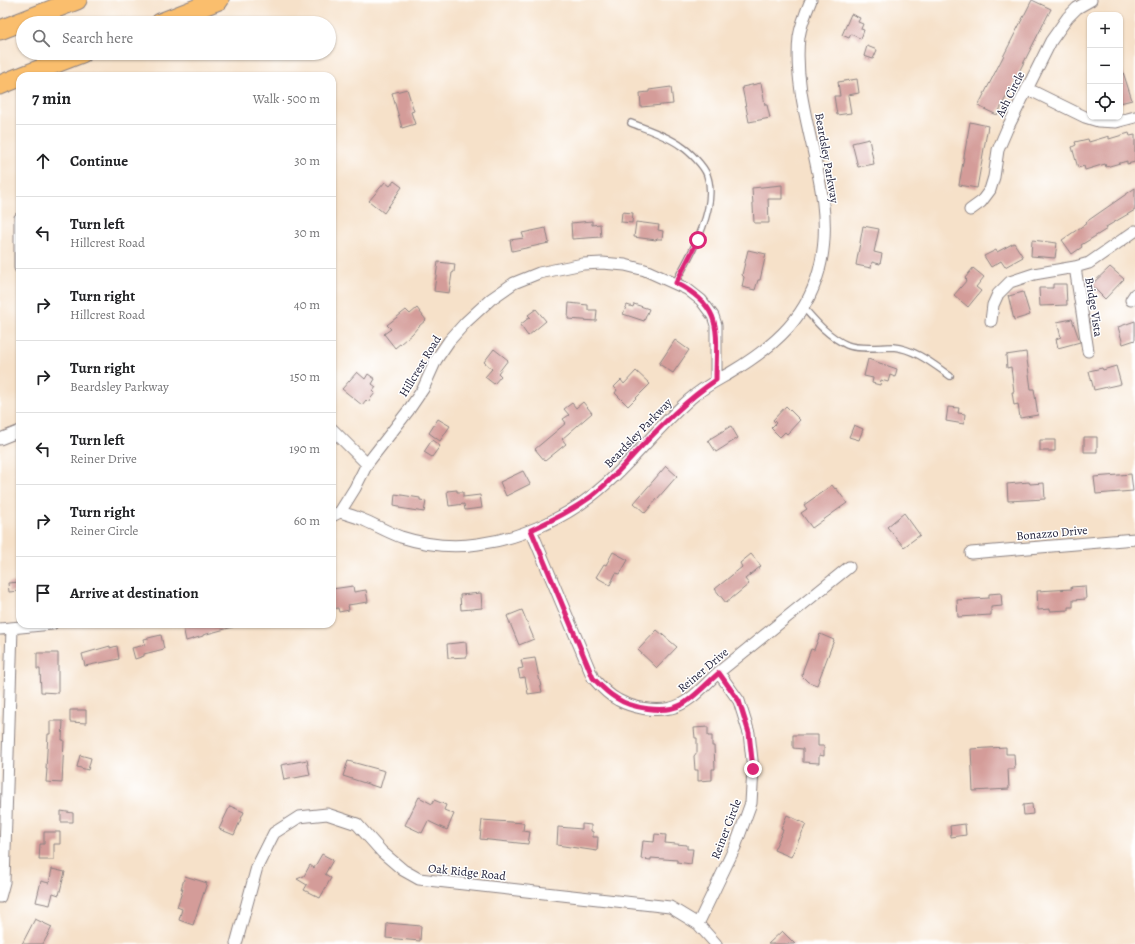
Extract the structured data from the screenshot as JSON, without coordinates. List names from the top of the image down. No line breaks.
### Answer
{"streets":{"street":["Ash Circle","Beardsley Parkway","Bridge Vista","Hillcrest Road","Bonazzo Drive","Reiner Drive","Reiner Circle","Oak Ridge Road"]},"crossings":[["Beardsley Parkway","Hillcrest Road"],["Beardsley Parkway","Reiner Drive"],["Reiner Drive","Reiner Circle"],["Reiner Circle","Oak Ridge Road"]],"page":{"map_buttons":["+","−"],"search":"Search here","heading":["7 min","Walk · 500 m"],"list":[["Continue","30 m"],["Turn left","Hillcrest Road","30 m"],["Turn right","Hillcrest Road","40 m"],["Turn right","Beardsley Parkway","150 m"],["Turn left","Reiner Drive","190 m"],["Turn right","Reiner Circle","60 m"],"Arrive at destination"]}}
